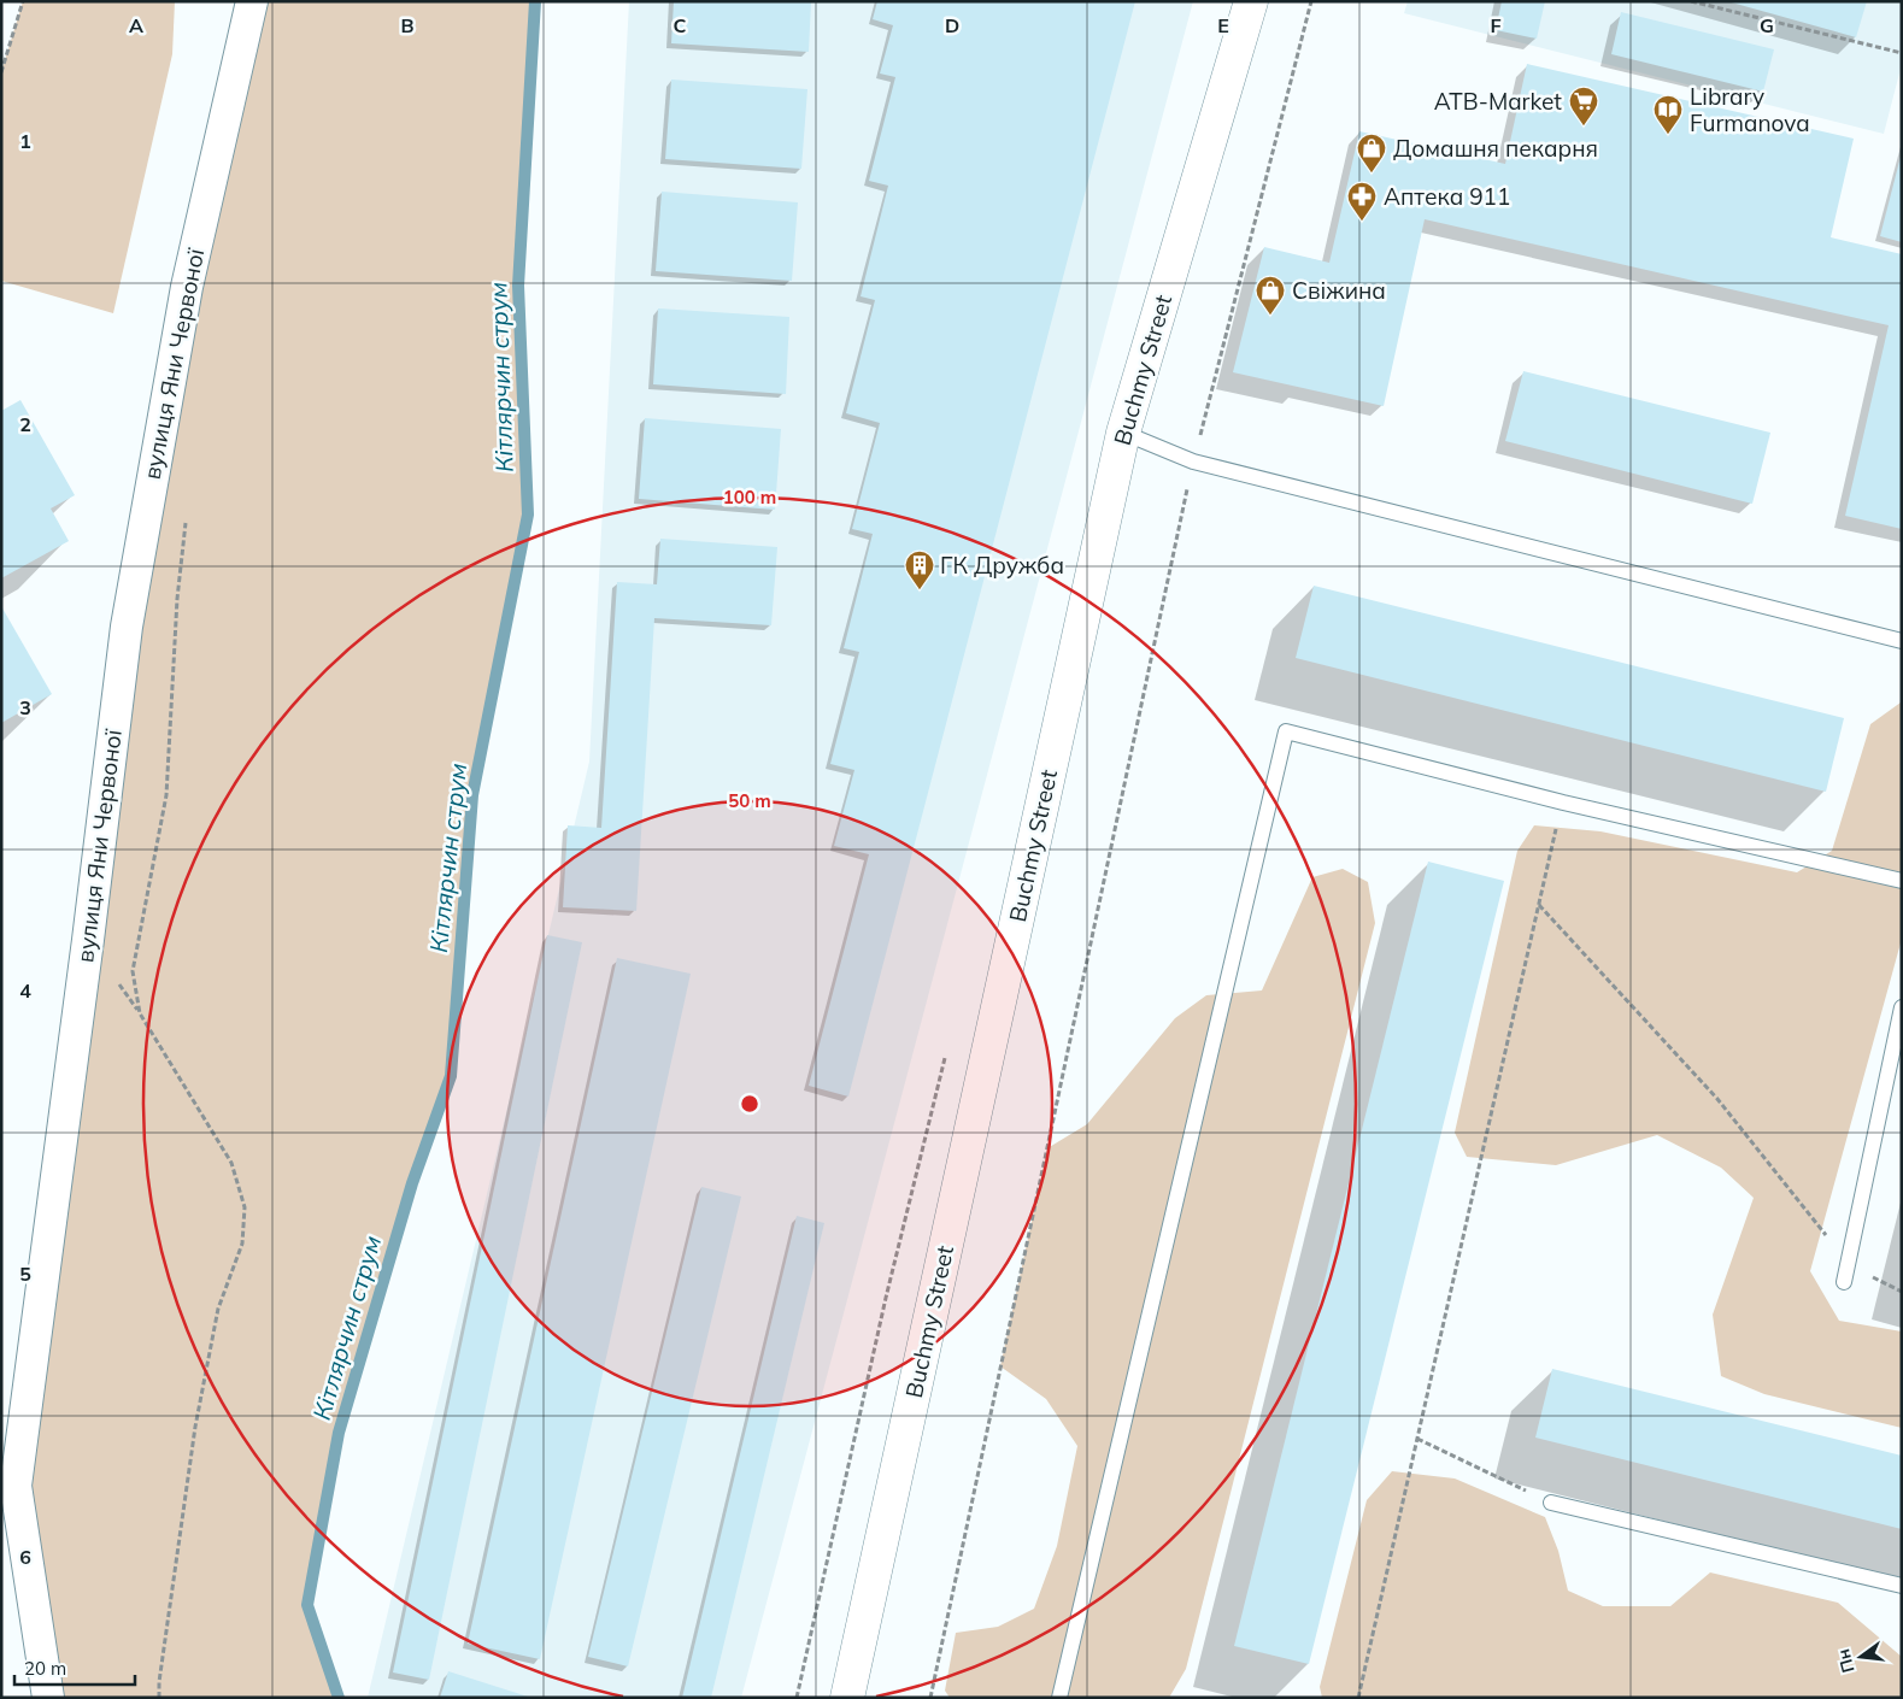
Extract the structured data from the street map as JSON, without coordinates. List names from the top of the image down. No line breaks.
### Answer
{"streets":{"street":["вулиця Яни Червоної","Buchmy Street"]},"water":["Кітлярчин струм"],"places":{"supermarket":["ATB-Market"],"library":["Library Furmanova"],"shop":["Домашня пекарня","Свіжина"],"pharmacy":["Аптека 911"],"building":["ГК Дружба"]},"scale_bar":"20 m","north":"left","grid":{"columns":["A","B","C","D","E","F","G"],"rows":["1","2","3","4","5","6"]},"rings":["100 m","50 m"]}
